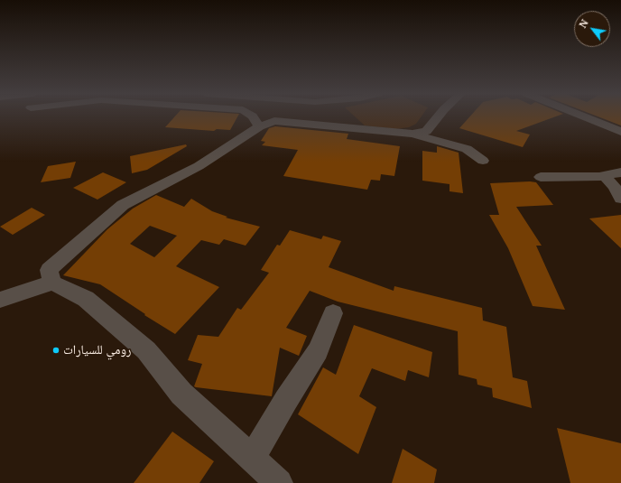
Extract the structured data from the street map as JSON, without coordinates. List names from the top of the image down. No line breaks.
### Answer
{"places":["رومي للسيارات"],"north":"top left"}
